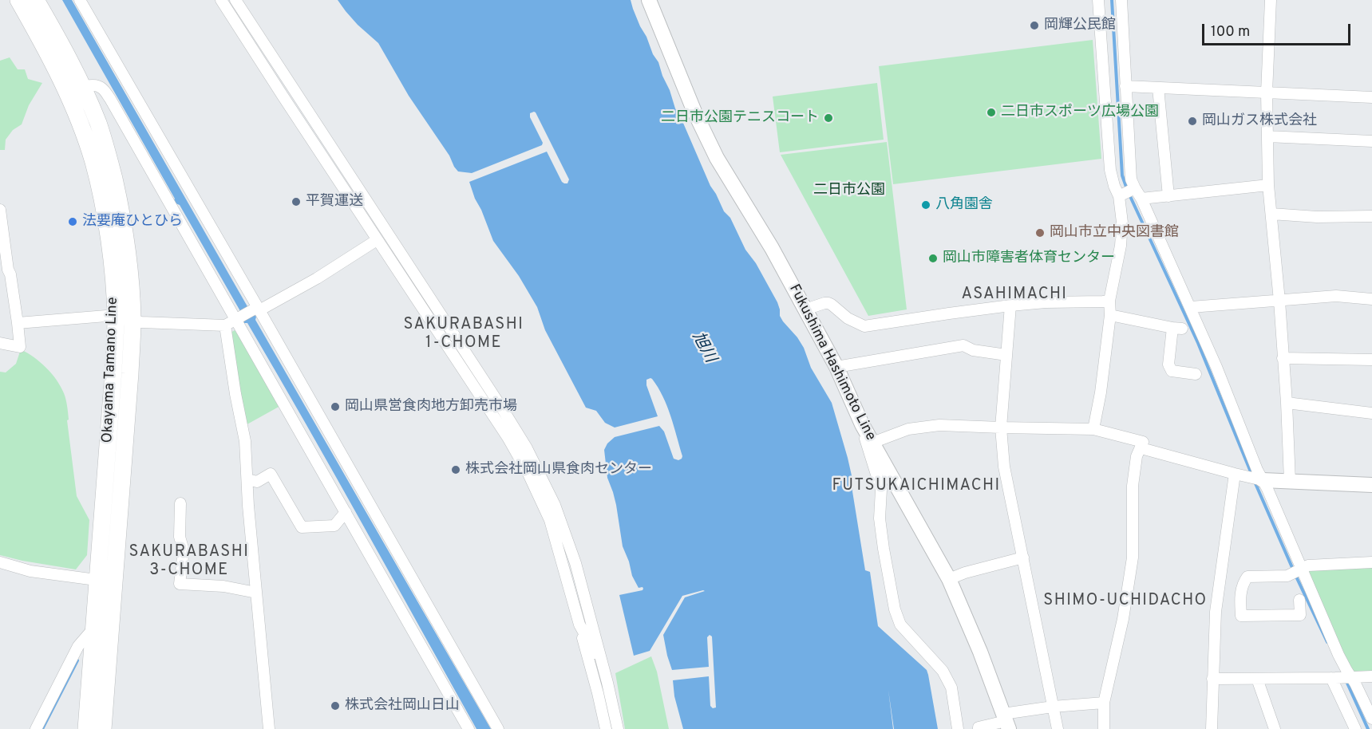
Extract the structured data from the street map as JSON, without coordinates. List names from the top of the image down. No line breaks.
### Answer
{"streets":{"main road":["Fukushima Hashimoto Line","Okayama Tamano Line"]},"districts":["ASAHIMACHI","SAKURABASHI 1-CHOME","FUTSUKAICHIMACHI","SAKURABASHI 3-CHOME","SHIMO-UCHIDACHO"],"water":["旭川"],"parks":["二日市公園"],"places":["岡輝公民館","二日市スポーツ広場公園","二日市公園テニスコート","岡山ガス株式会社","平賀運送","八角園舎","法要庵ひとひら","岡山市立中央図書館","岡山市障害者体育センター","岡山県営食肉地方卸売市場","株式会社岡山県食肉センター","株式会社岡山日山"],"scale_bar":"100 m"}
